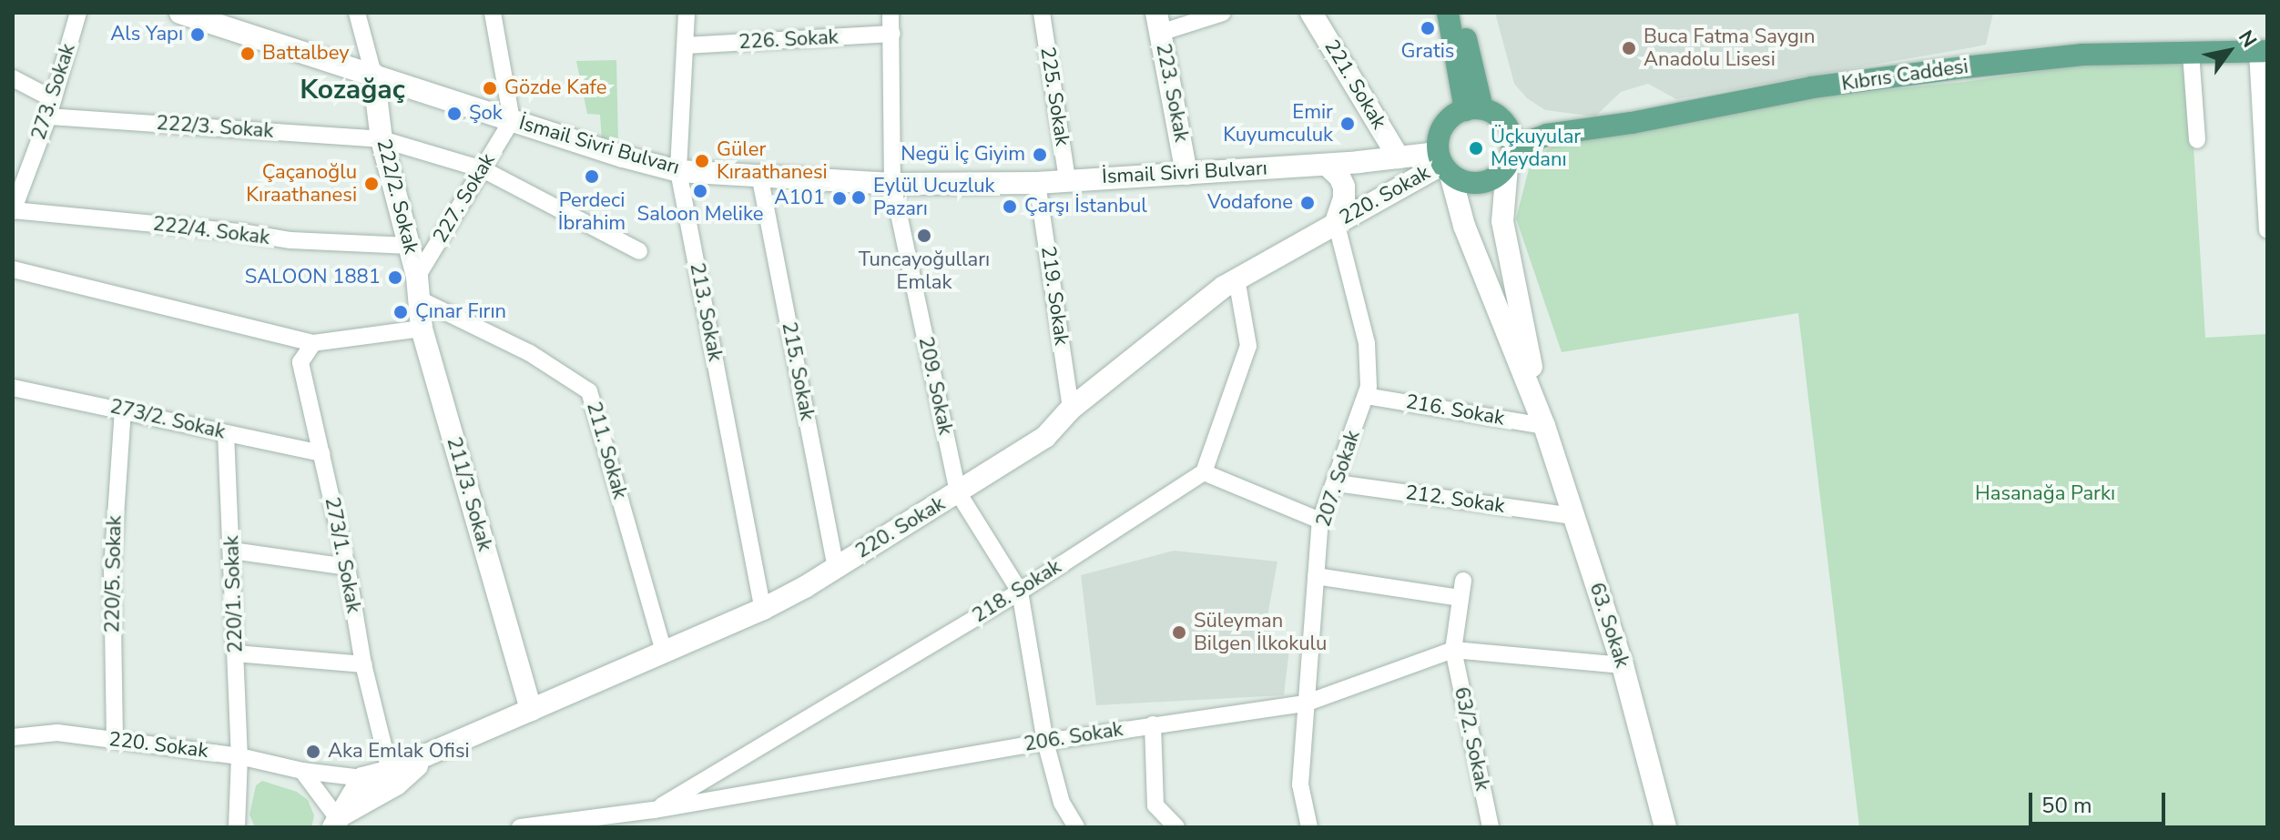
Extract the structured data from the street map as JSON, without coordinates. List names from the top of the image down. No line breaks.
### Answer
{"streets":{"main road":["Kıbrıs Caddesi","221. Sokak","223. Sokak","İsmail Sivri Bulvarı","220. Sokak","222/2. Sokak","211/3. Sokak","63. Sokak"],"street":["226. Sokak","273. Sokak","225. Sokak","222/3. Sokak","227. Sokak","222/4. Sokak","219. Sokak","213. Sokak","215. Sokak","209. Sokak","216. Sokak","273/2. Sokak","211. Sokak","207. Sokak","212. Sokak","273/1. Sokak","220/5. Sokak","218. Sokak","220/1. Sokak","206. Sokak","63/2. Sokak"]},"crossings":[["226. Sokak","213. Sokak"],["226. Sokak","209. Sokak"],["Kıbrıs Caddesi","İsmail Sivri Bulvarı"],["Kıbrıs Caddesi","220. Sokak"],["Kıbrıs Caddesi","63. Sokak"],["221. Sokak","İsmail Sivri Bulvarı"],["273. Sokak","222/3. Sokak"],["273. Sokak","222/4. Sokak"],["223. Sokak","İsmail Sivri Bulvarı"],["225. Sokak","İsmail Sivri Bulvarı"],["222/3. Sokak","222/2. Sokak"],["222/3. Sokak","227. Sokak"],["İsmail Sivri Bulvarı","220. Sokak"],["İsmail Sivri Bulvarı","222/2. Sokak"],["İsmail Sivri Bulvarı","227. Sokak"],["İsmail Sivri Bulvarı","219. Sokak"],["İsmail Sivri Bulvarı","213. Sokak"],["İsmail Sivri Bulvarı","215. Sokak"],["İsmail Sivri Bulvarı","209. Sokak"],["İsmail Sivri Bulvarı","63. Sokak"],["220. Sokak","219. Sokak"],["220. Sokak","213. Sokak"],["220. Sokak","215. Sokak"],["220. Sokak","209. Sokak"],["220. Sokak","211. Sokak"],["220. Sokak","207. Sokak"],["220. Sokak","211/3. Sokak"],["220. Sokak","273/1. Sokak"],["220. Sokak","220/5. Sokak"],["220. Sokak","220/1. Sokak"],["220. Sokak","63. Sokak"],["222/2. Sokak","227. Sokak"],["222/2. Sokak","222/4. Sokak"],["222/2. Sokak","211/3. Sokak"],["227. Sokak","211/3. Sokak"],["209. Sokak","218. Sokak"],["209. Sokak","206. Sokak"],["216. Sokak","207. Sokak"],["216. Sokak","63. Sokak"],["273/2. Sokak","273/1. Sokak"],["273/2. Sokak","220/5. Sokak"],["273/2. Sokak","220/1. Sokak"],["211. Sokak","211/3. Sokak"],["207. Sokak","212. Sokak"],["207. Sokak","206. Sokak"],["207. Sokak","63/2. Sokak"],["212. Sokak","63. Sokak"],["218. Sokak","206. Sokak"],["63. Sokak","206. Sokak"],["206. Sokak","63/2. Sokak"]],"districts":["Kozağaç"],"parks":["Hasanağa Parkı"],"places":["Gratis","Als Yapı","Buca Fatma Saygın Anadolu Lisesi","Battalbey","Gözde Kafe","Şok","Emir Kuyumculuk","Üçkuyular Meydanı","Negü İç Giyim","Güler Kıraathanesi","Perdeci İbrahim","Çaçanoğlu Kıraathanesi","Saloon Melike","Eylül Ucuzluk Pazarı","A101","Vodafone","Çarşı İstanbul","Tuncayoğulları Emlak","SALOON 1881","Çınar Fırın","Süleyman Bilgen İlkokulu","Aka Emlak Ofisi"],"scale_bar":"50 m","north":"top right"}
